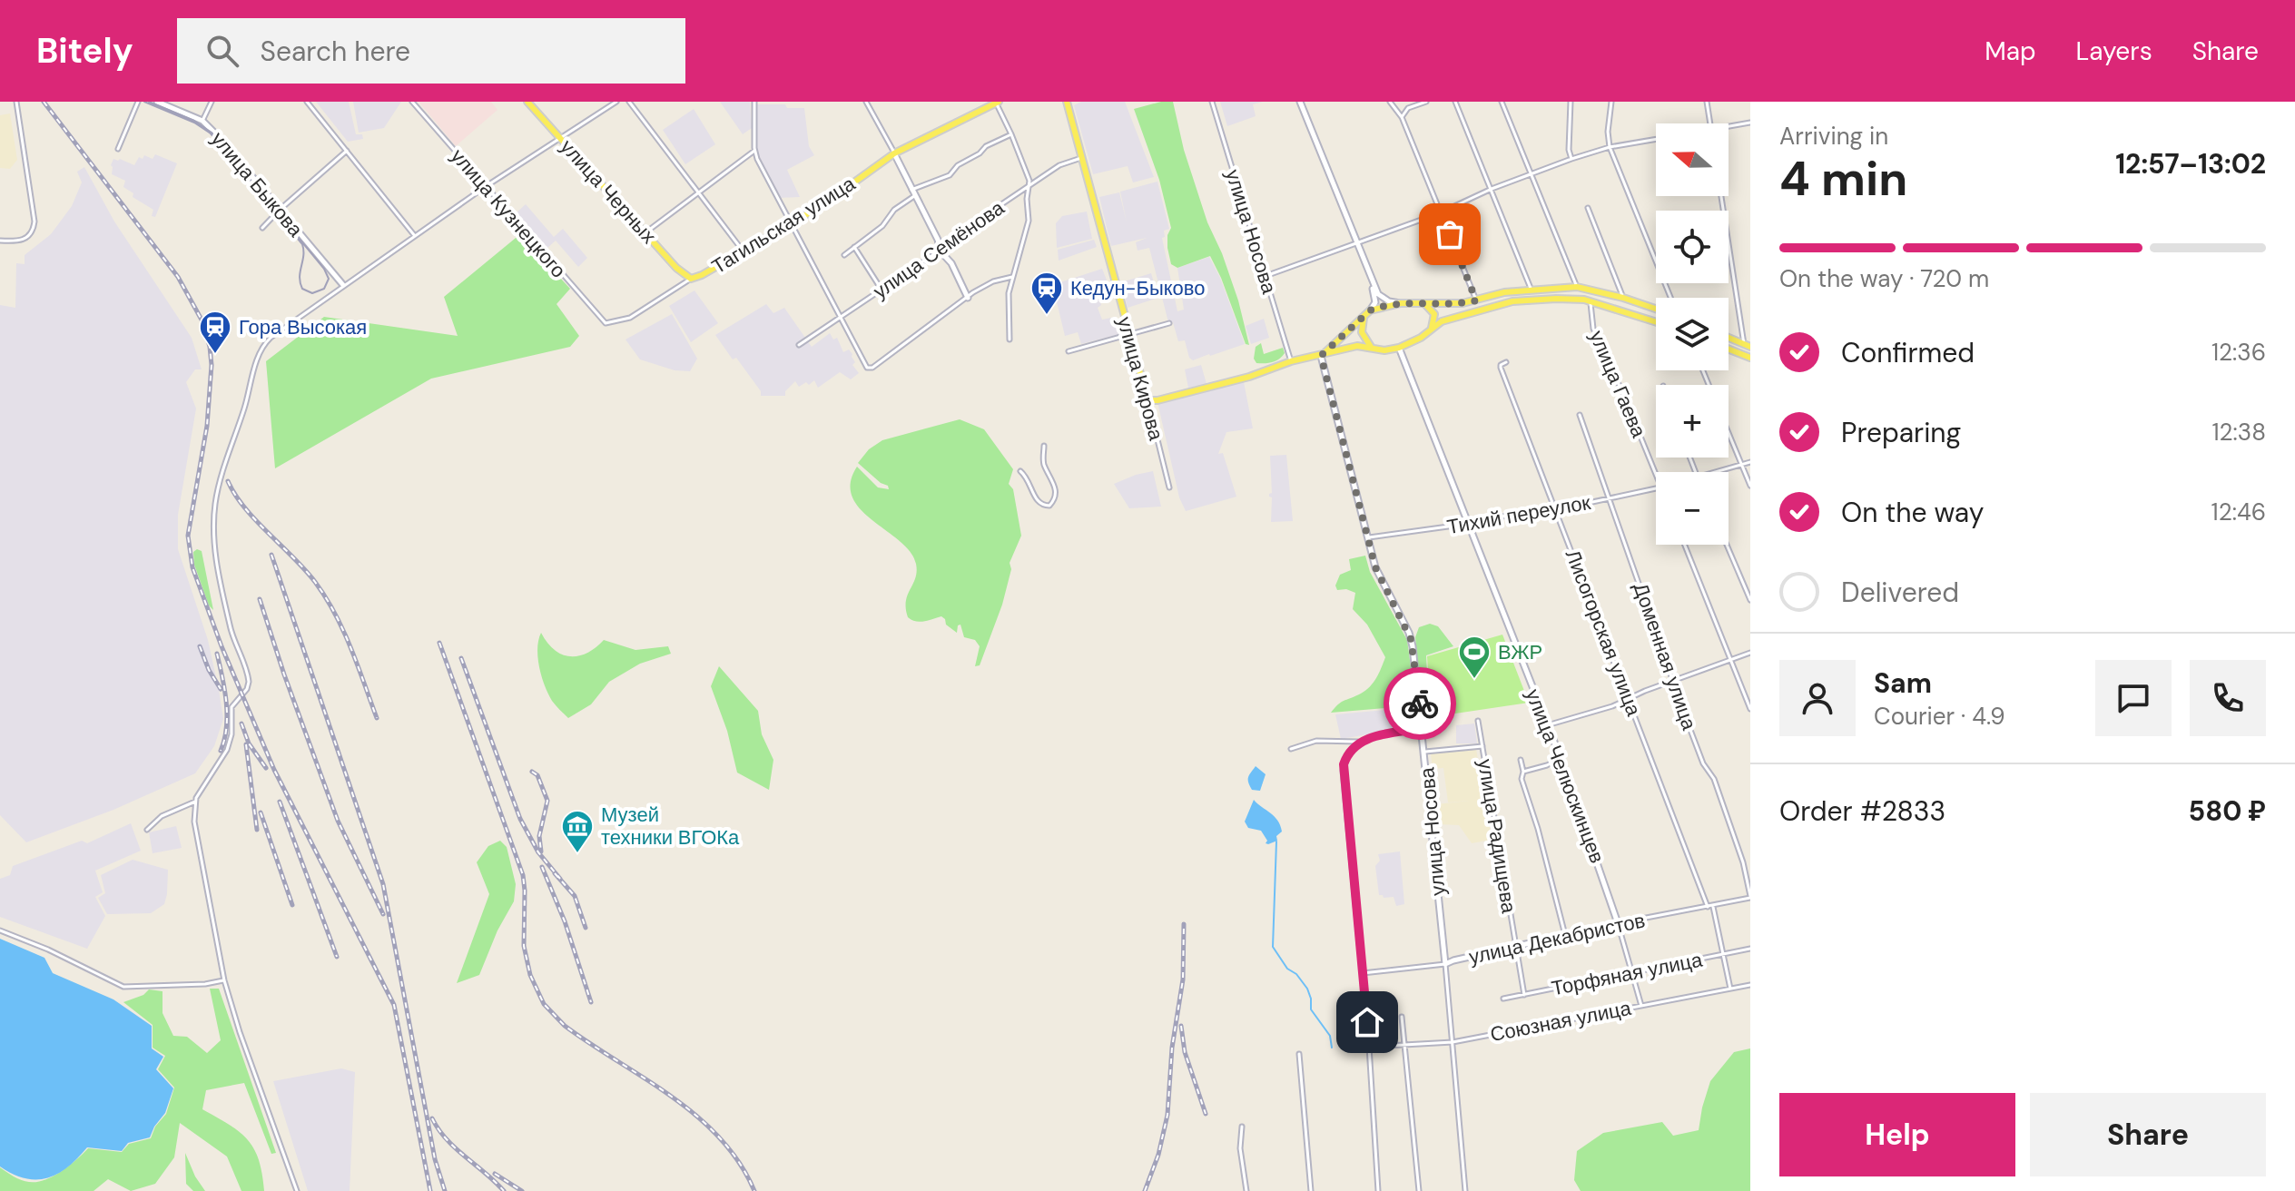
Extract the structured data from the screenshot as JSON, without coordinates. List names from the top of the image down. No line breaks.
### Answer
{"streets":{"main road":["улица Черных","Тагильская улица","улица Кирова"],"street":["улица Быкова","улица Кузнецкого","улица Носова","улица Семёнова","улица Гаева","Тихий переулок","Лисогорская улица","Доменная улица","улица Челюскинцев","улица Радищева","улица Декабристов","Торфяная улица","Союзная улица"]},"crossings":[["улица Черных","Тагильская улица"],["улица Кузнецкого","Тагильская улица"],["улица Носова","Тихий переулок"],["улица Носова","улица Декабристов"],["улица Носова","Союзная улица"],["улица Семёнова","улица Кирова"],["Тихий переулок","Лисогорская улица"],["Тихий переулок","Доменная улица"],["Тихий переулок","улица Челюскинцев"],["Лисогорская улица","улица Декабристов"],["Лисогорская улица","Торфяная улица"],["Лисогорская улица","Союзная улица"],["Доменная улица","улица Декабристов"],["улица Челюскинцев","улица Декабристов"],["улица Челюскинцев","Торфяная улица"],["улица Челюскинцев","Союзная улица"],["улица Радищева","улица Декабристов"],["улица Радищева","Торфяная улица"]],"places":{"station":["Кедун-Быково","Гора Высокая"],"sports":["ВЖР"],"museum":["Музей техники ВГОКа"]},"north":"left","page":{"header":"Bitely","search":"Search here","nav":["Map","Layers","Share"],"heading":["4 min","Arriving in","12:57–13:02"],"panel":["Sam","Courier · 4.9","Order #2833","580 ₽"],"map_buttons":["+","−"],"bar":"On the way · 720 m","list":[["Confirmed","12:36"],["Preparing","12:38"],["On the way","12:46"],"Delivered"],"buttons":["Help","Share"]}}
